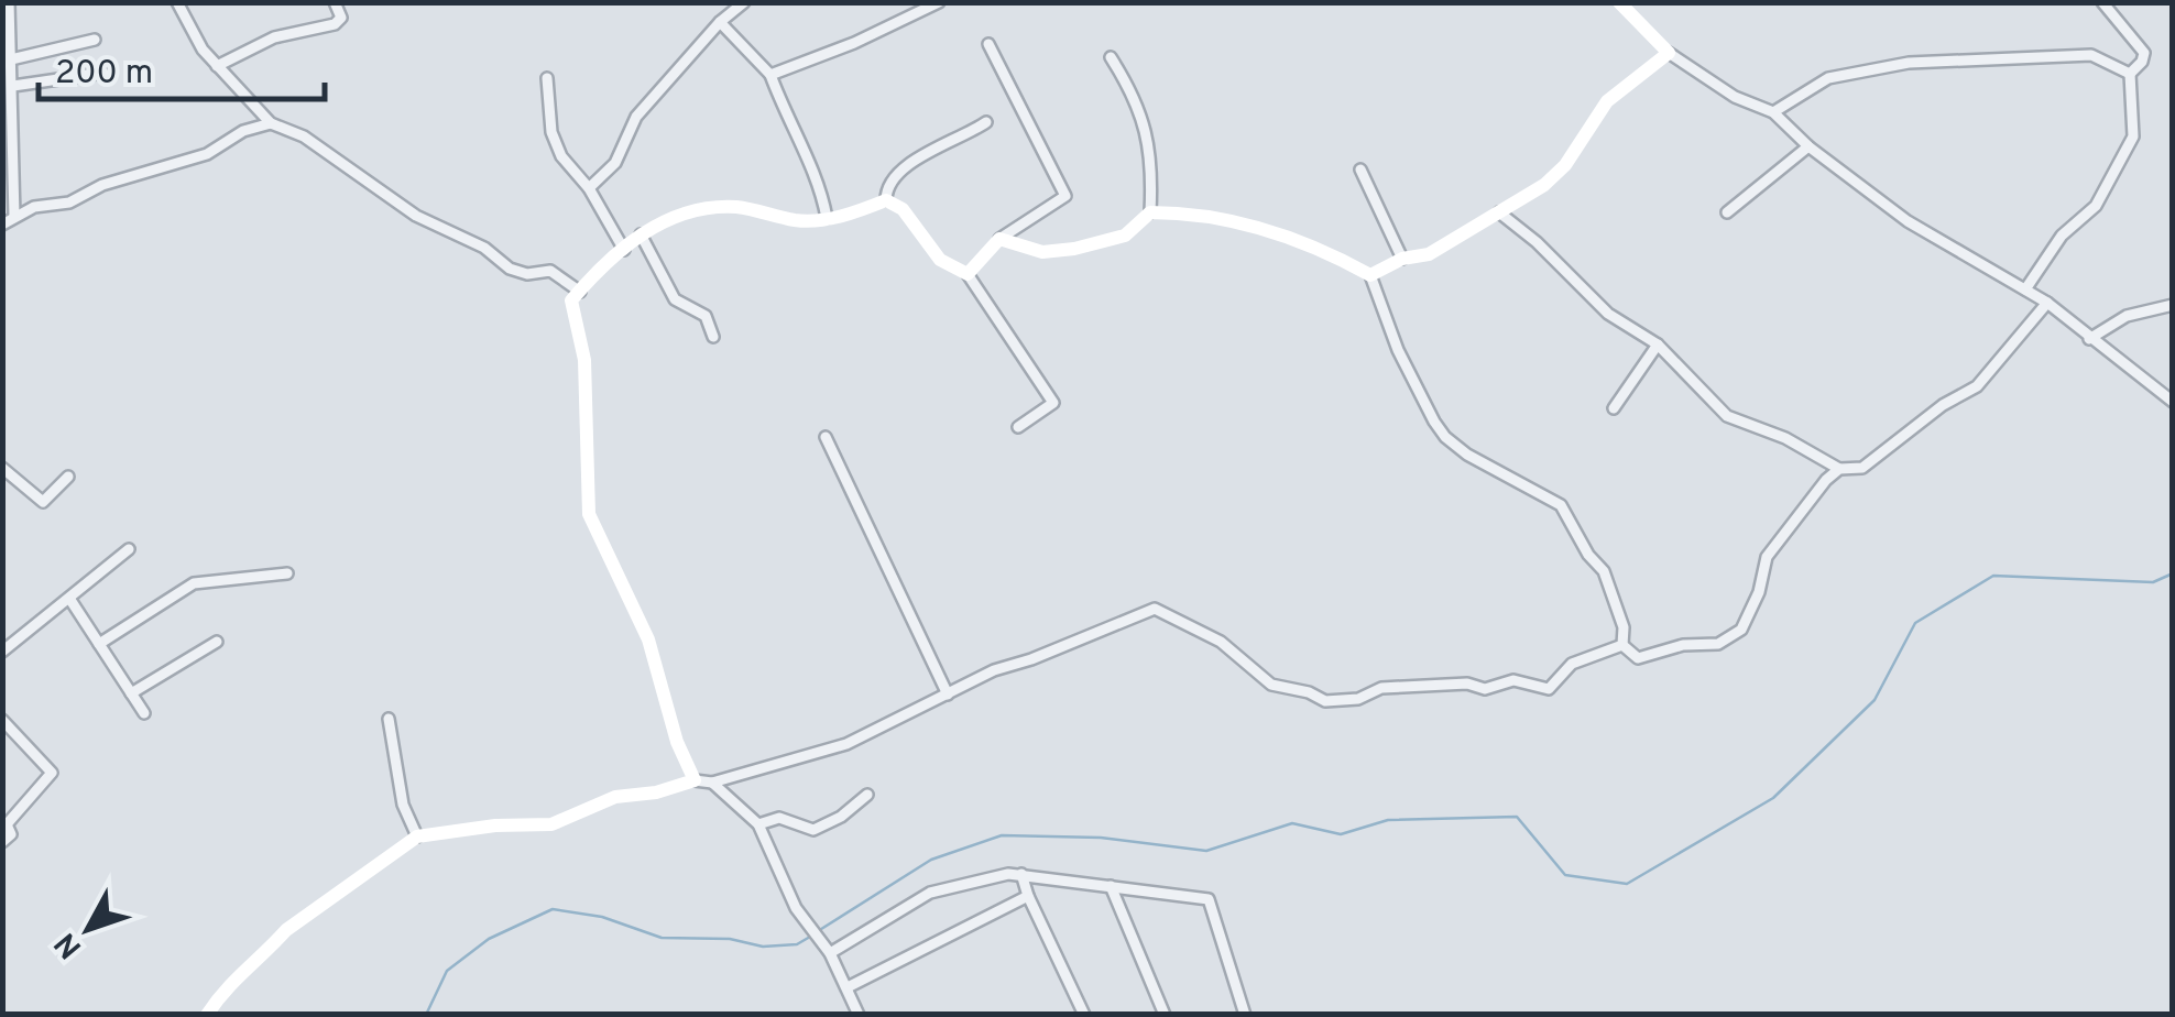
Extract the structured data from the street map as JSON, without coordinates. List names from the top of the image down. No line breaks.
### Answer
{"scale_bar":"200 m","north":"bottom left"}
